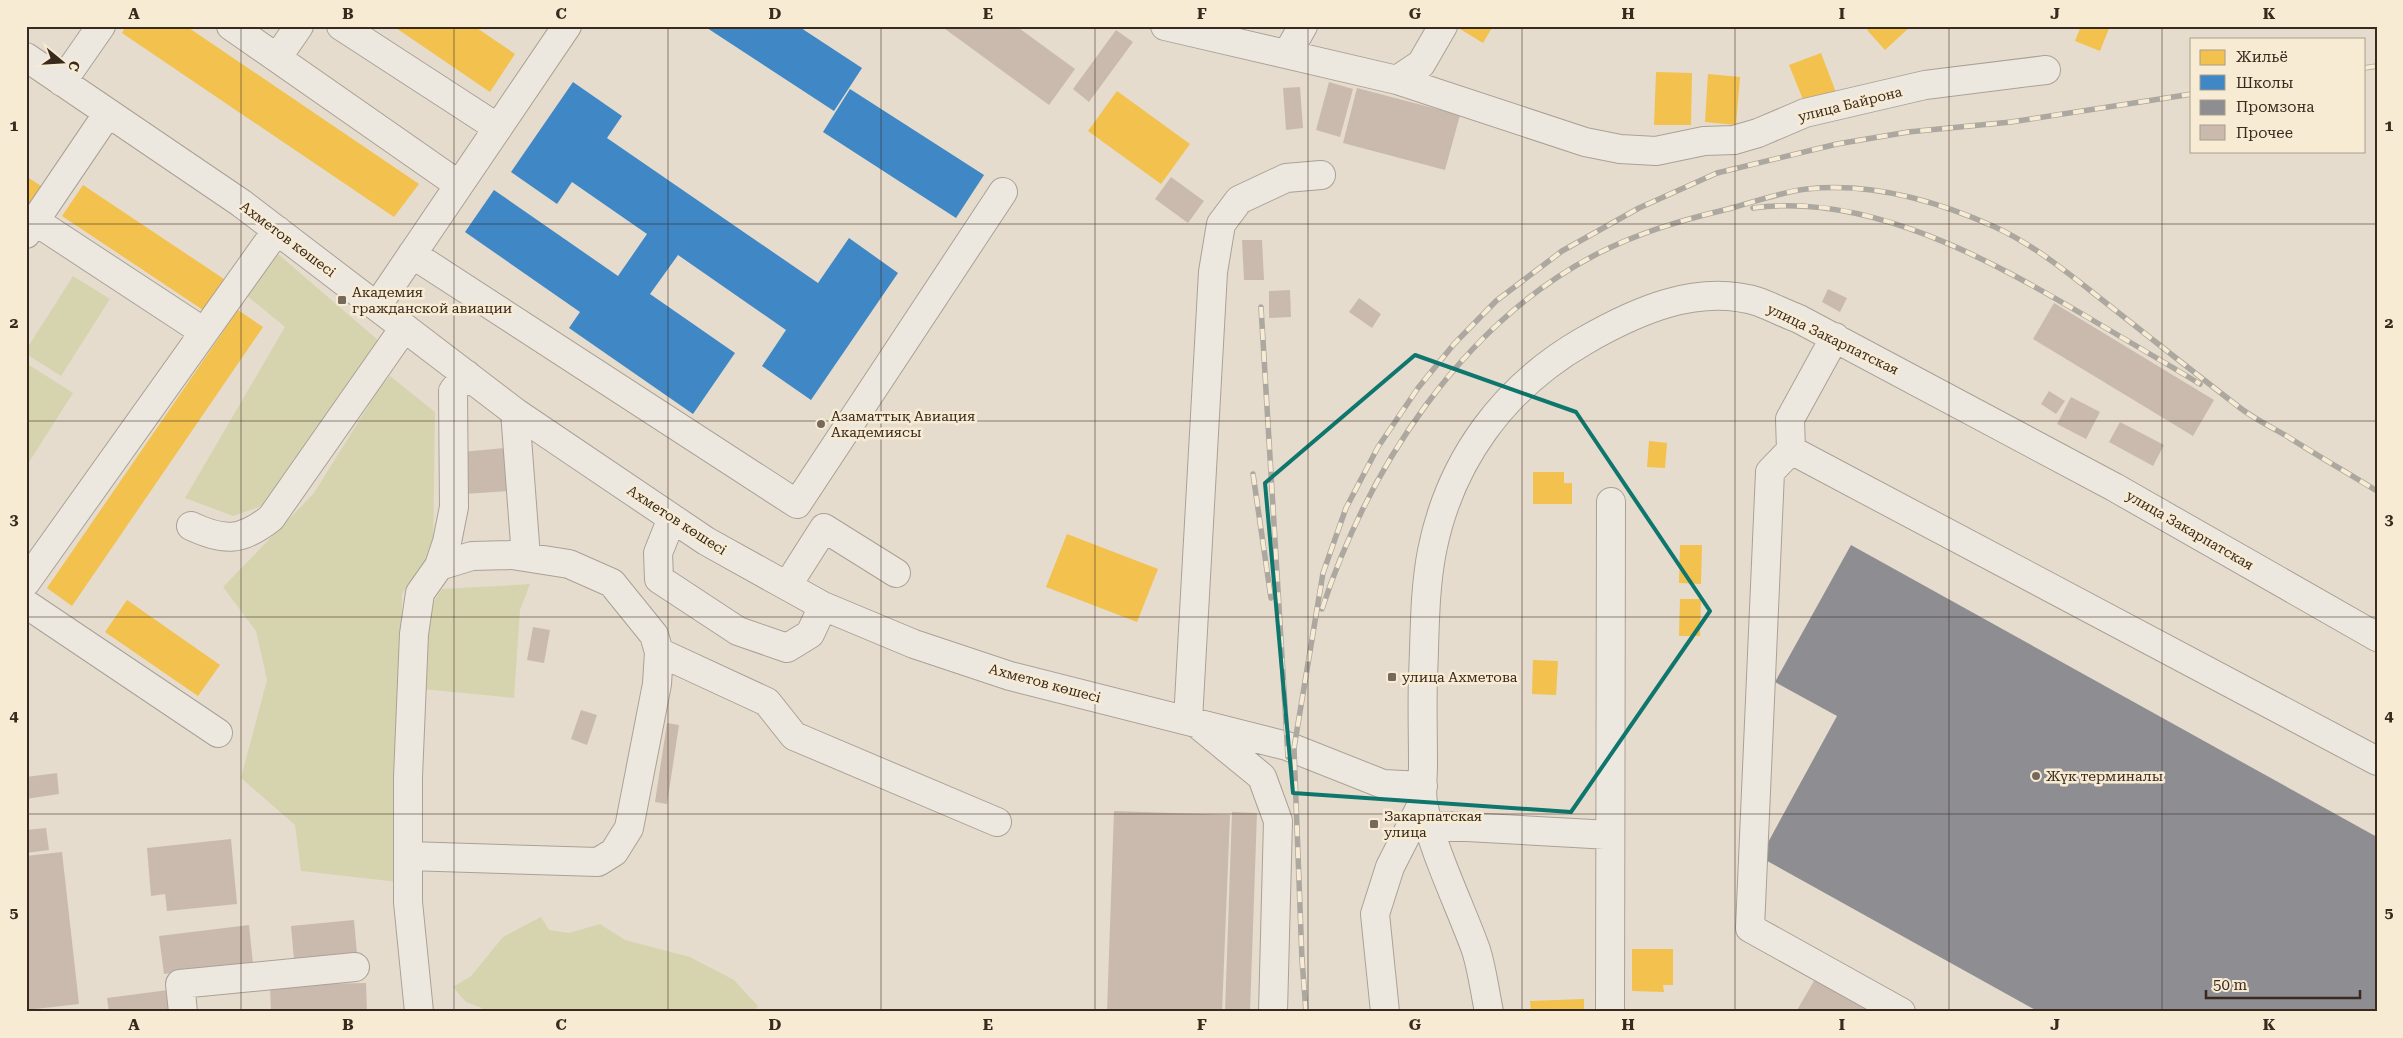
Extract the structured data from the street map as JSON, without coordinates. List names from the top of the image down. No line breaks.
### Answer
{"streets":{"street":["улица Байрона","Ахметов көшесі","улица Закарпатская"]},"crossings":[["Ахметов көшесі","улица Закарпатская"]],"places":{"transit":["Академия гражданской авиации","улица Ахметова","Закарпатская улица"],"other":["Азаматтық Авиация Академиясы","Жүк терминалы"]},"legend":["Жильё","Школы","Промзона","Прочее"],"scale_bar":"50 m","north":"right","grid":{"columns":["A","B","C","D","E","F","G","H","I","J","K"],"rows":["1","2","3","4","5"]}}
